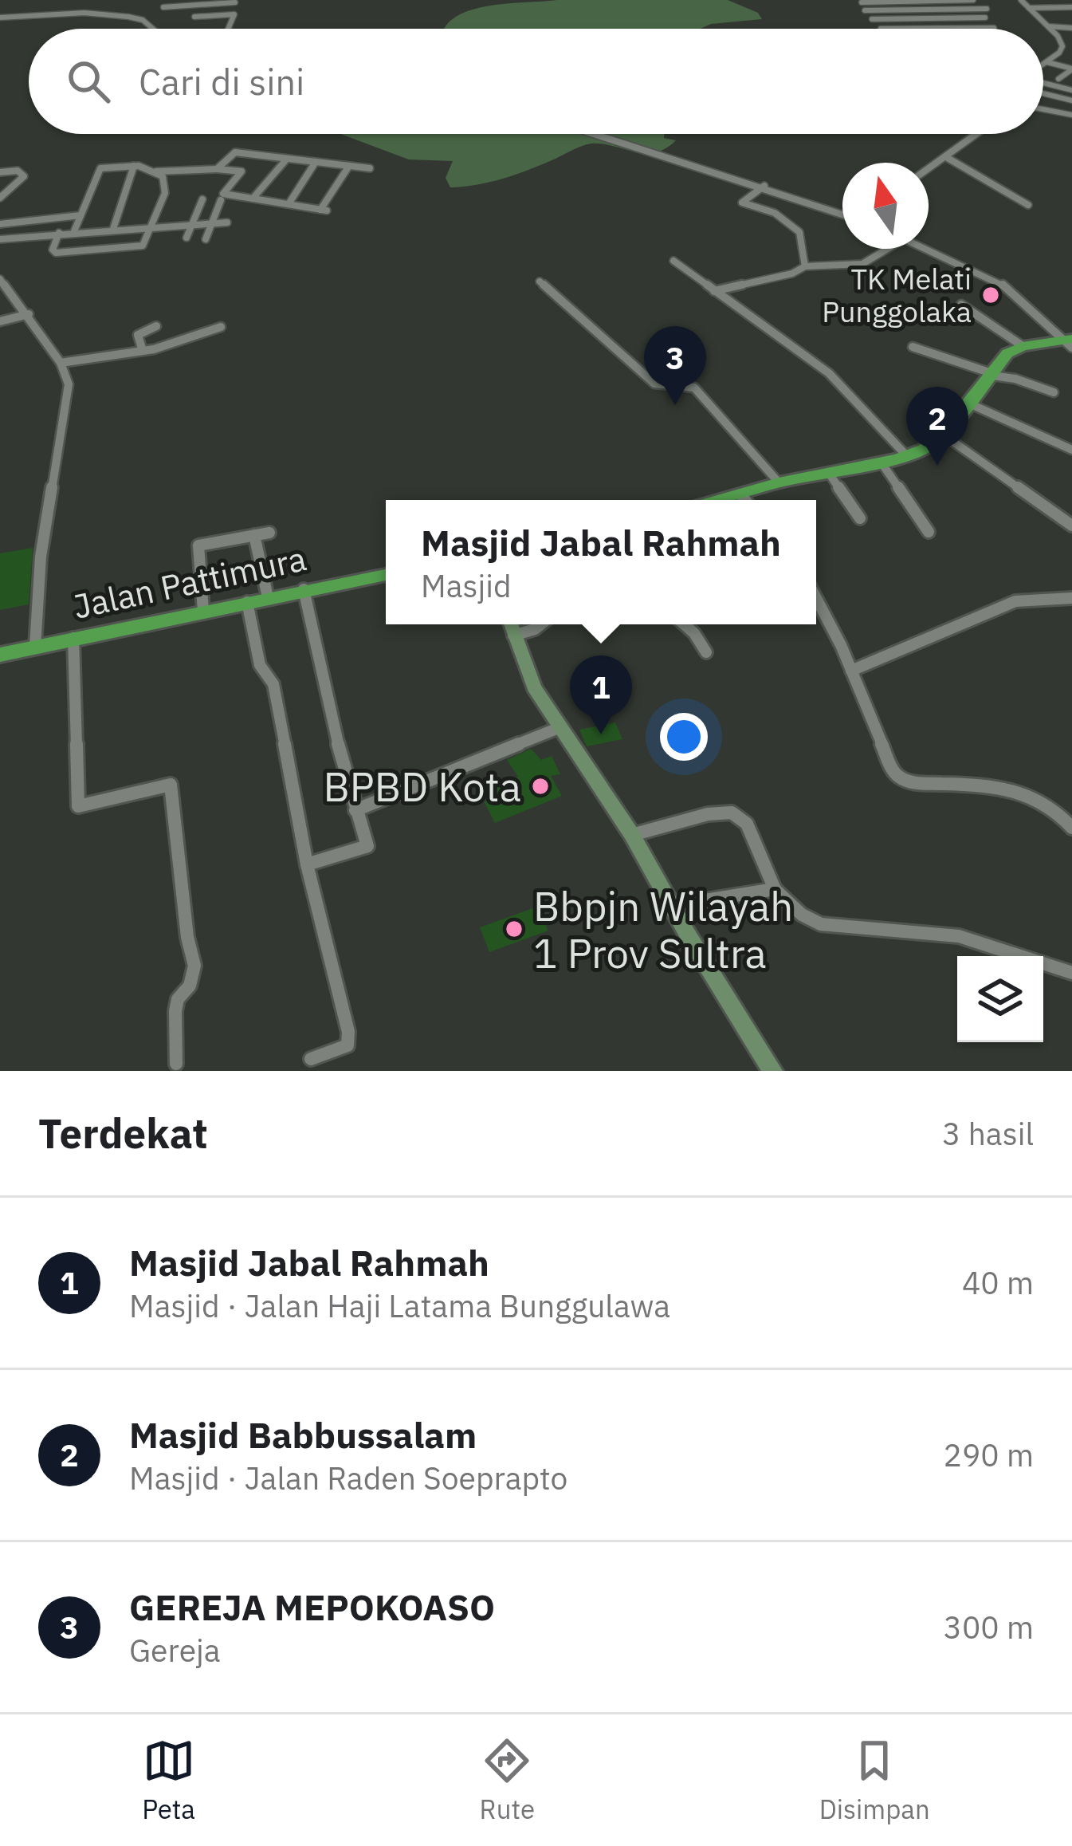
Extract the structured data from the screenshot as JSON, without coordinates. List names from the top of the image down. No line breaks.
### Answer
{"streets":{"highway":["Jalan Pattimura"]},"places":["TK Melati Punggolaka","BPBD Kota","Bbpjn Wilayah 1 Prov Sultra"],"north":"top","page":{"search":"Cari di sini","pins":["3","2","1"],"popup":["Masjid Jabal Rahmah","Masjid"],"heading":["Terdekat","3 hasil"],"list":[{"mark":"1","name":"Masjid Jabal Rahmah","note":"Masjid · Jalan Haji Latama Bunggulawa","value":"40 m"},{"mark":"2","name":"Masjid Babbussalam","note":"Masjid · Jalan Raden Soeprapto","value":"290 m"},{"mark":"3","name":"GEREJA MEPOKOASO","note":"Gereja","value":"300 m"}],"nav":["Peta","Rute","Disimpan"]}}
